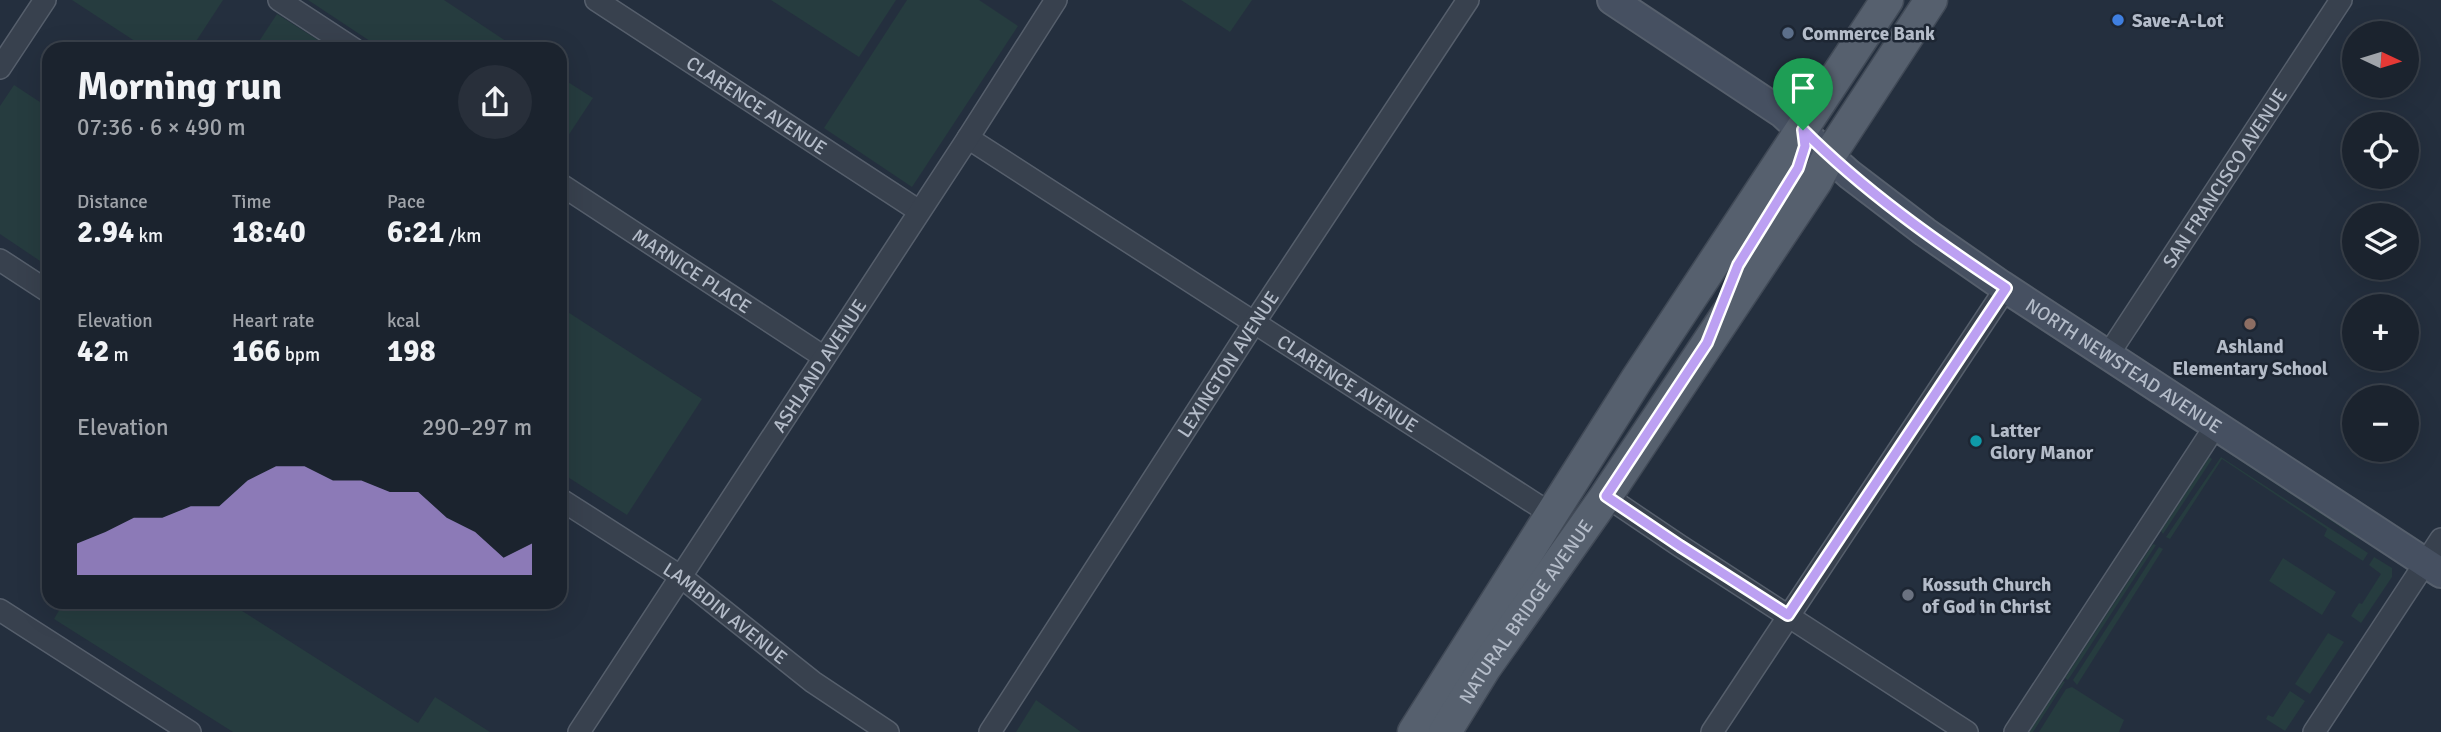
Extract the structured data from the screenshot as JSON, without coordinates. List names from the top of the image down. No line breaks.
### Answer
{"streets":{"main road":["NATURAL BRIDGE AVENUE"],"street":["CLARENCE AVENUE","SAN FRANCISCO AVENUE","MARNICE PLACE","LEXINGTON AVENUE","NORTH NEWSTEAD AVENUE","ASHLAND AVENUE","LAMBDIN AVENUE"]},"crossings":[["CLARENCE AVENUE","LEXINGTON AVENUE"],["CLARENCE AVENUE","ASHLAND AVENUE"],["CLARENCE AVENUE","NATURAL BRIDGE AVENUE"],["SAN FRANCISCO AVENUE","NORTH NEWSTEAD AVENUE"],["MARNICE PLACE","ASHLAND AVENUE"],["NORTH NEWSTEAD AVENUE","NATURAL BRIDGE AVENUE"],["ASHLAND AVENUE","LAMBDIN AVENUE"]],"places":["Save-A-Lot","Commerce Bank","Ashland Elementary School","Latter Glory Manor","Kossuth Church of God in Christ"],"north":"right","page":{"map_buttons":["+","−"],"heading":["Morning run","07:36 · 6 × 490 m"],"stats":[["Distance","2.94 km"],["Time","18:40"],["Pace","6:21 /km"],["Elevation","42 m"],["Heart rate","166 bpm"],["kcal","198"]],"chart":["Elevation","290–297 m"]}}
